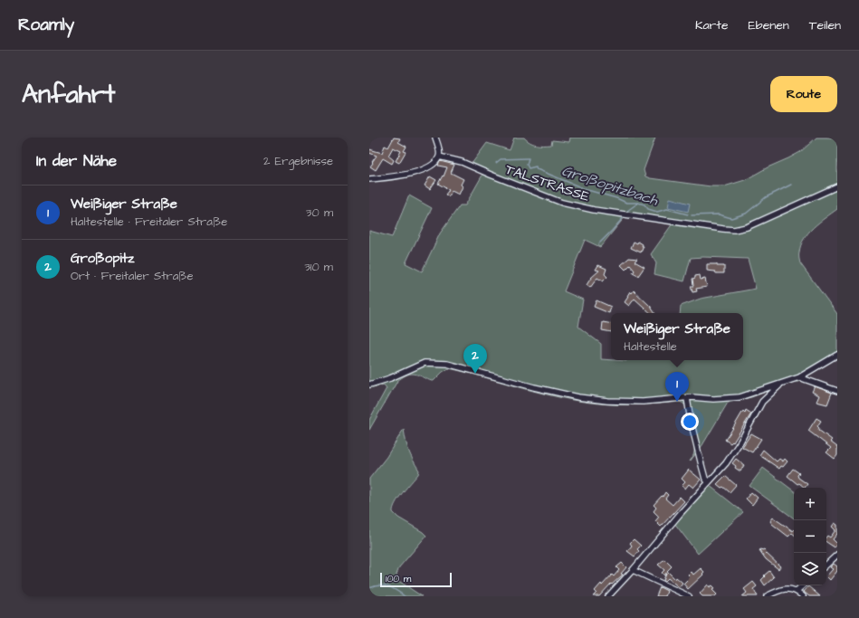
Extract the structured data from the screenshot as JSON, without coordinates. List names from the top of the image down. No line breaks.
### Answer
{"streets":{"street":["TALSTRASSE"]},"water":["Großopitzbach"],"scale_bar":"100 m","page":{"header":"Roamly","nav":["Karte","Ebenen","Teilen"],"buttons":"Route","title":"Anfahrt","heading":["In der Nähe","2 Ergebnisse"],"list":[{"mark":"1","name":"Weißiger Straße","note":"Haltestelle · Freitaler Straße","value":"30 m"},{"mark":"2","name":"Großopitz","note":"Ort · Freitaler Straße","value":"310 m"}],"popup":["Weißiger Straße","Haltestelle"],"pins":["2","1"],"map_buttons":["+","−"],"scale":"100 m"}}
